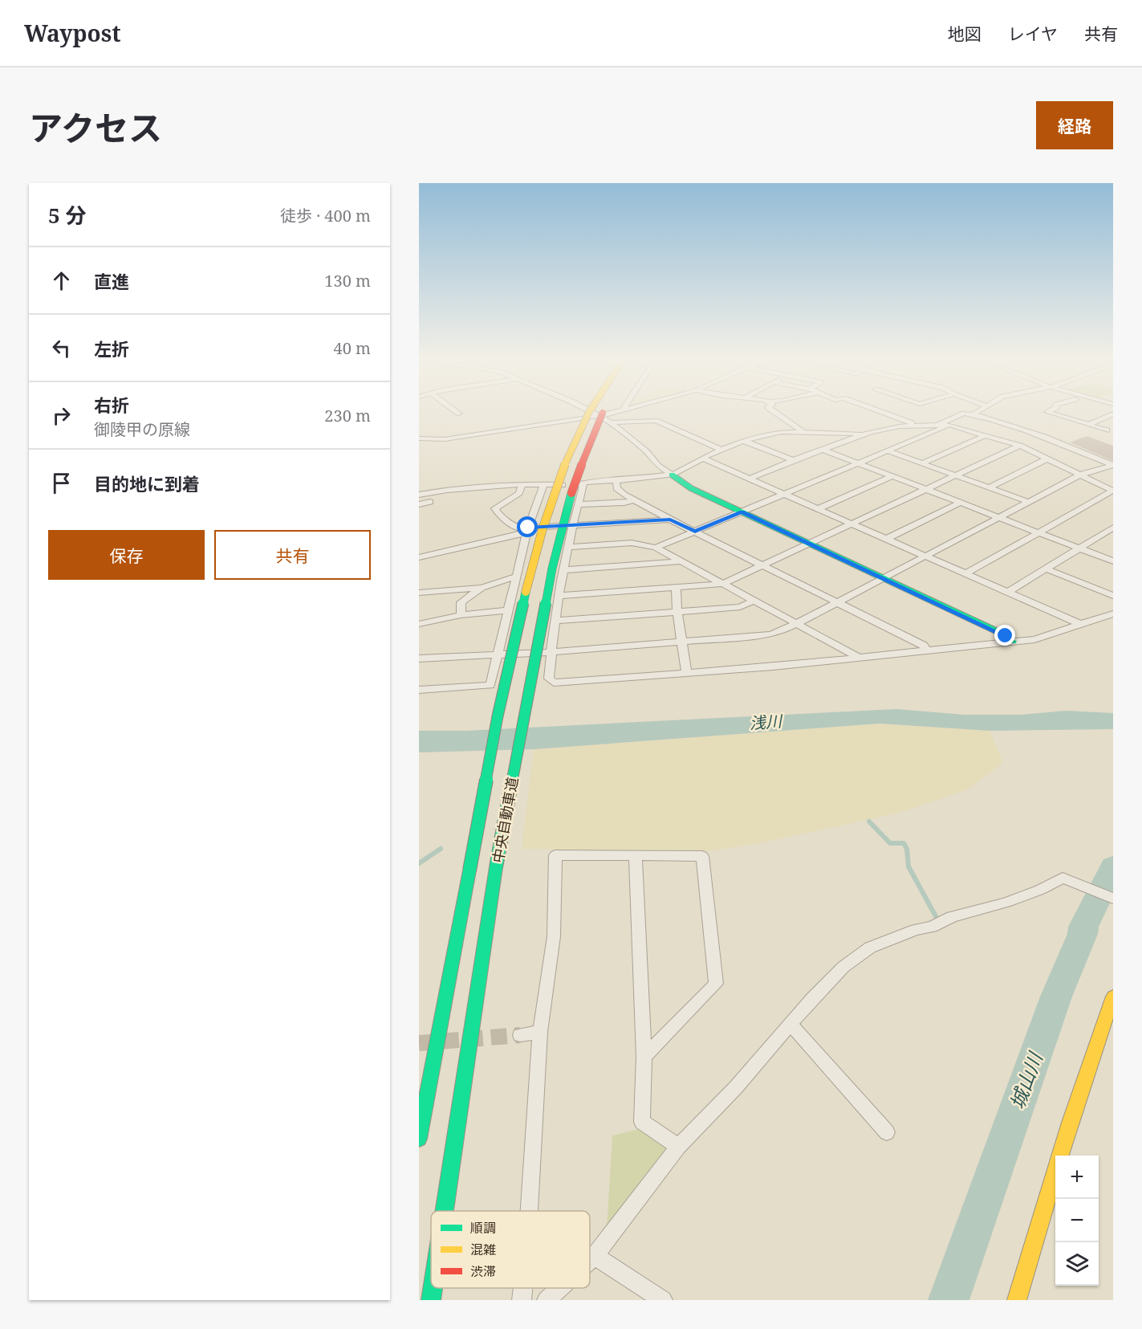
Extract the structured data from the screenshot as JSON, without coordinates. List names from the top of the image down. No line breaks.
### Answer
{"streets":{"main road":["中央自動車道"]},"water":["浅川","城山川"],"legend":["順調","混雑","渋滞"],"page":{"header":"Waypost","nav":["地図","レイヤ","共有"],"title":"アクセス","buttons":["経路",["保存","共有"]],"heading":["5 分","徒歩 · 400 m"],"list":[["直進","130 m"],["左折","40 m"],["右折","御陵甲の原線","230 m"],"目的地に到着"],"map_buttons":["+","−"]}}
